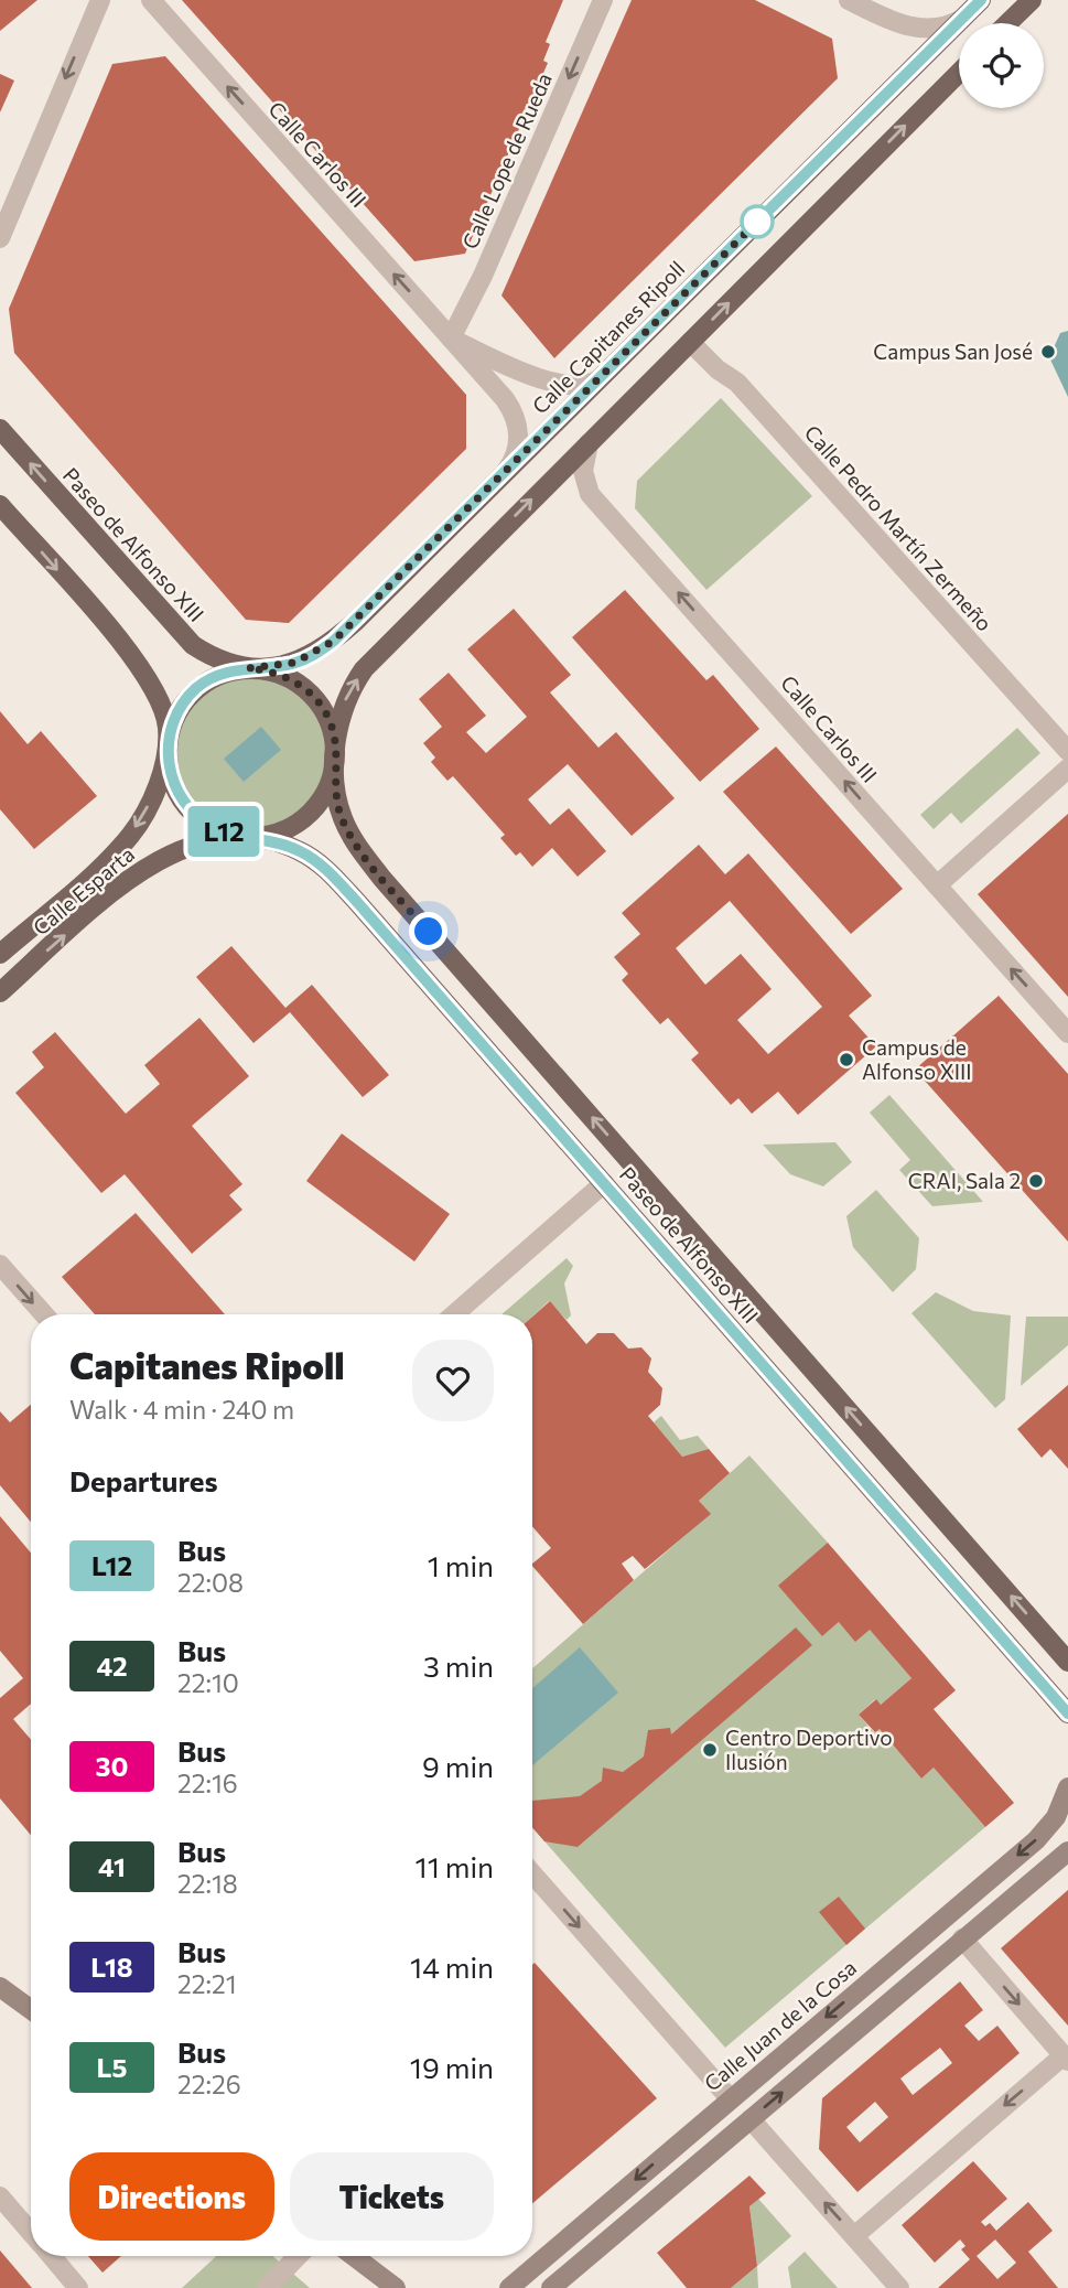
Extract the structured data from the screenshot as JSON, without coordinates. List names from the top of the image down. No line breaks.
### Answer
{"streets":{"main road":["Calle Capitanes Ripoll","Paseo de Alfonso XIII","Calle Esparta","Calle Juan de la Cosa"],"street":["Calle Carlos III","Calle Lope de Rueda","Calle Pedro Martín Zermeño"]},"crossings":[["Calle Carlos III","Calle Lope de Rueda"],["Calle Carlos III","Calle Capitanes Ripoll"],["Calle Capitanes Ripoll","Paseo de Alfonso XIII"],["Calle Capitanes Ripoll","Calle Esparta"],["Paseo de Alfonso XIII","Calle Esparta"]],"one_way":["Calle Carlos III","Calle Lope de Rueda"],"places":["Campus San José","Campus de Alfonso XIII","CRAI, Sala 2","Centro Deportivo Ilusión"],"lines":["bus line L12"],"page":{"on_map":"L12","heading":[["Capitanes Ripoll","Walk · 4 min · 240 m"],"Departures"],"list":[{"mark":"L12","name":"Bus","note":"22:08","value":"1 min"},{"mark":"42","name":"Bus","note":"22:10","value":"3 min"},{"mark":"30","name":"Bus","note":"22:16","value":"9 min"},{"mark":"41","name":"Bus","note":"22:18","value":"11 min"},{"mark":"L18","name":"Bus","note":"22:21","value":"14 min"},{"mark":"L5","name":"Bus","note":"22:26","value":"19 min"}],"buttons":["Directions","Tickets"]}}
